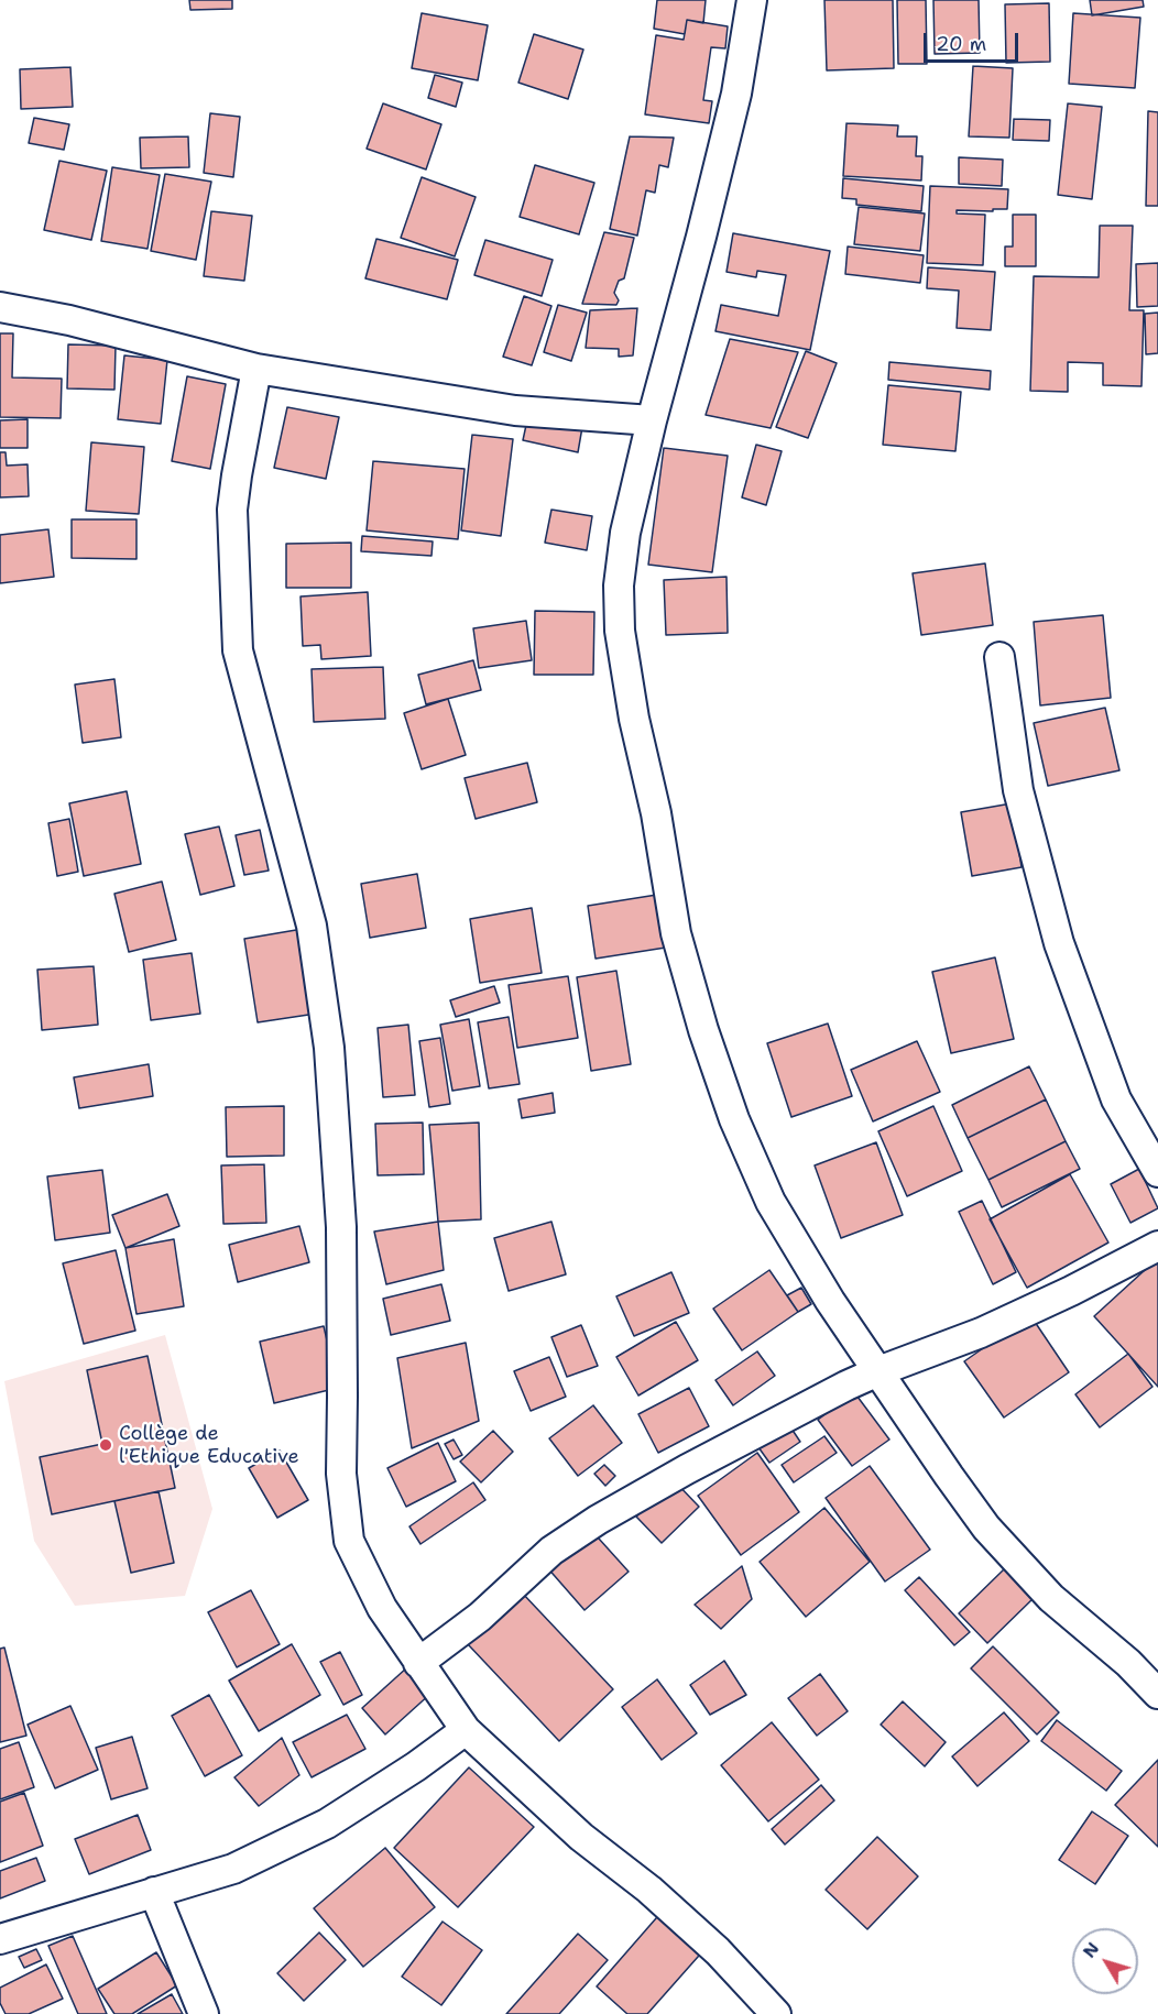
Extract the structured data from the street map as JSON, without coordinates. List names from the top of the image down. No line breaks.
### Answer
{"places":["Collège de l'Ethique Educative"],"scale_bar":"20 m","north":"top left"}
